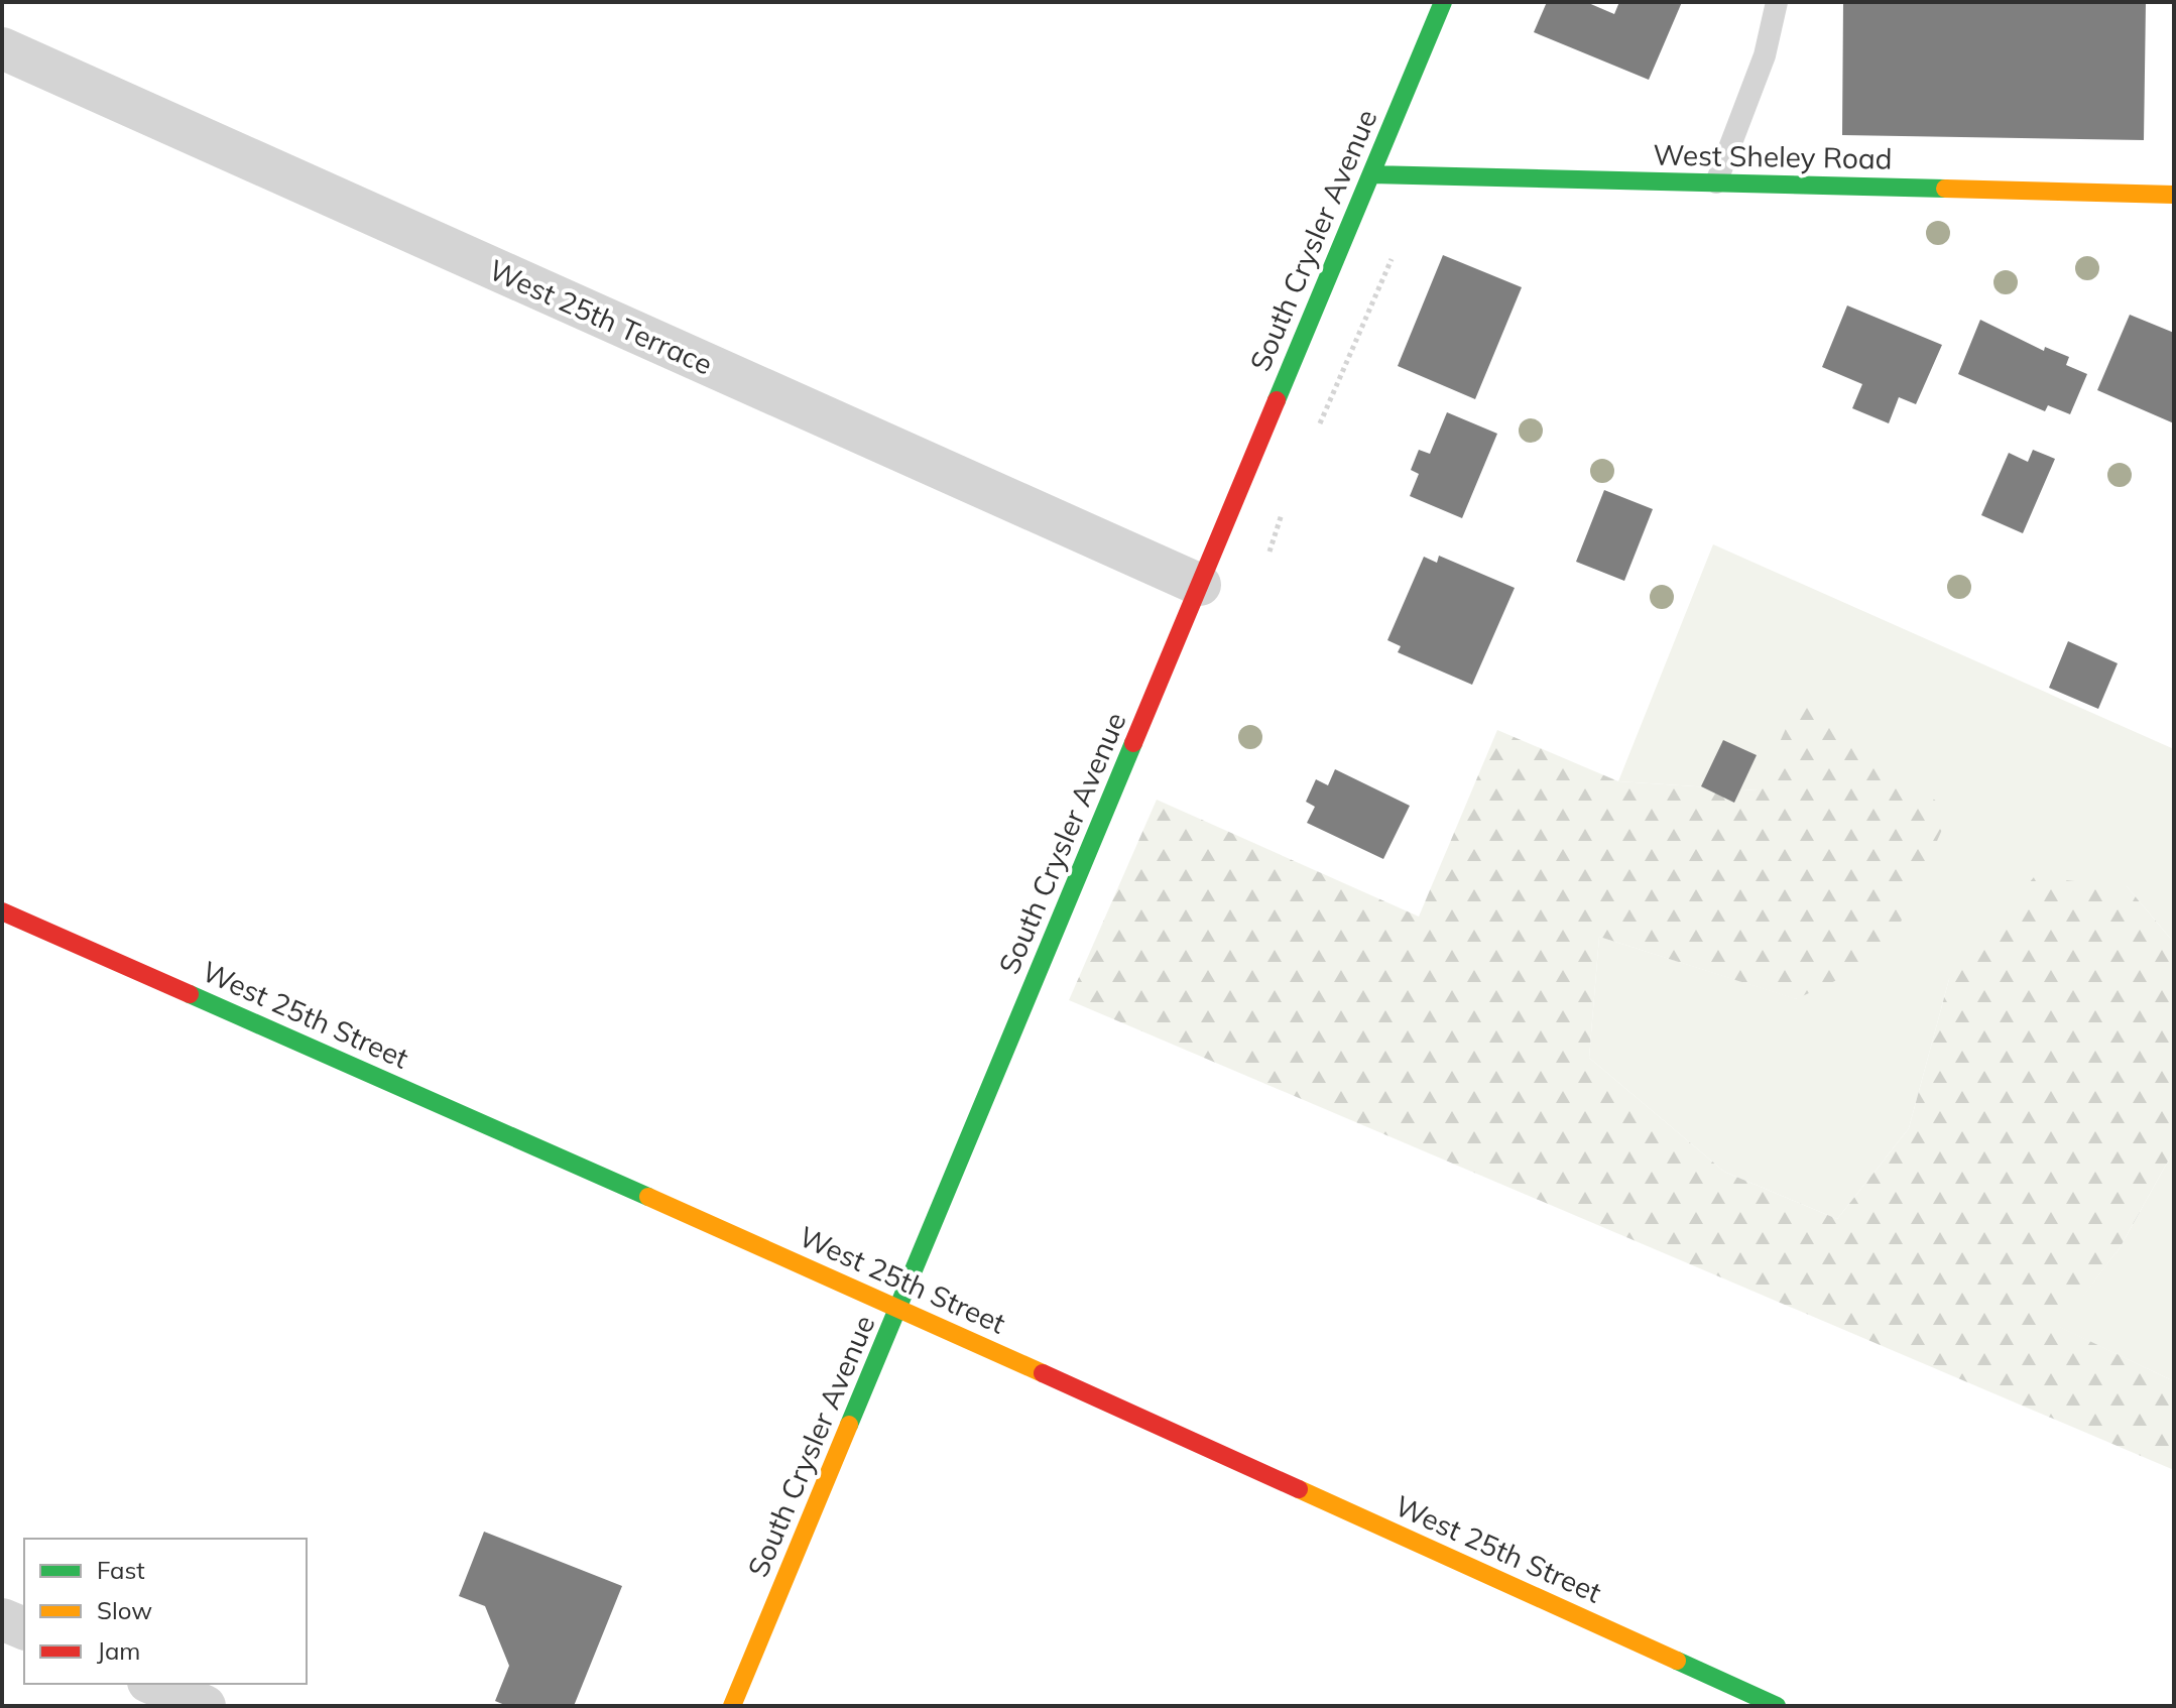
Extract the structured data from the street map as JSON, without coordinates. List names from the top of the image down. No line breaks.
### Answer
{"streets":{"street":["West Sheley Road","South Crysler Avenue","West 25th Terrace","West 25th Street"]},"crossings":[["West Sheley Road","South Crysler Avenue"],["South Crysler Avenue","West 25th Terrace"],["South Crysler Avenue","West 25th Street"]],"legend":["Fast","Slow","Jam"]}
